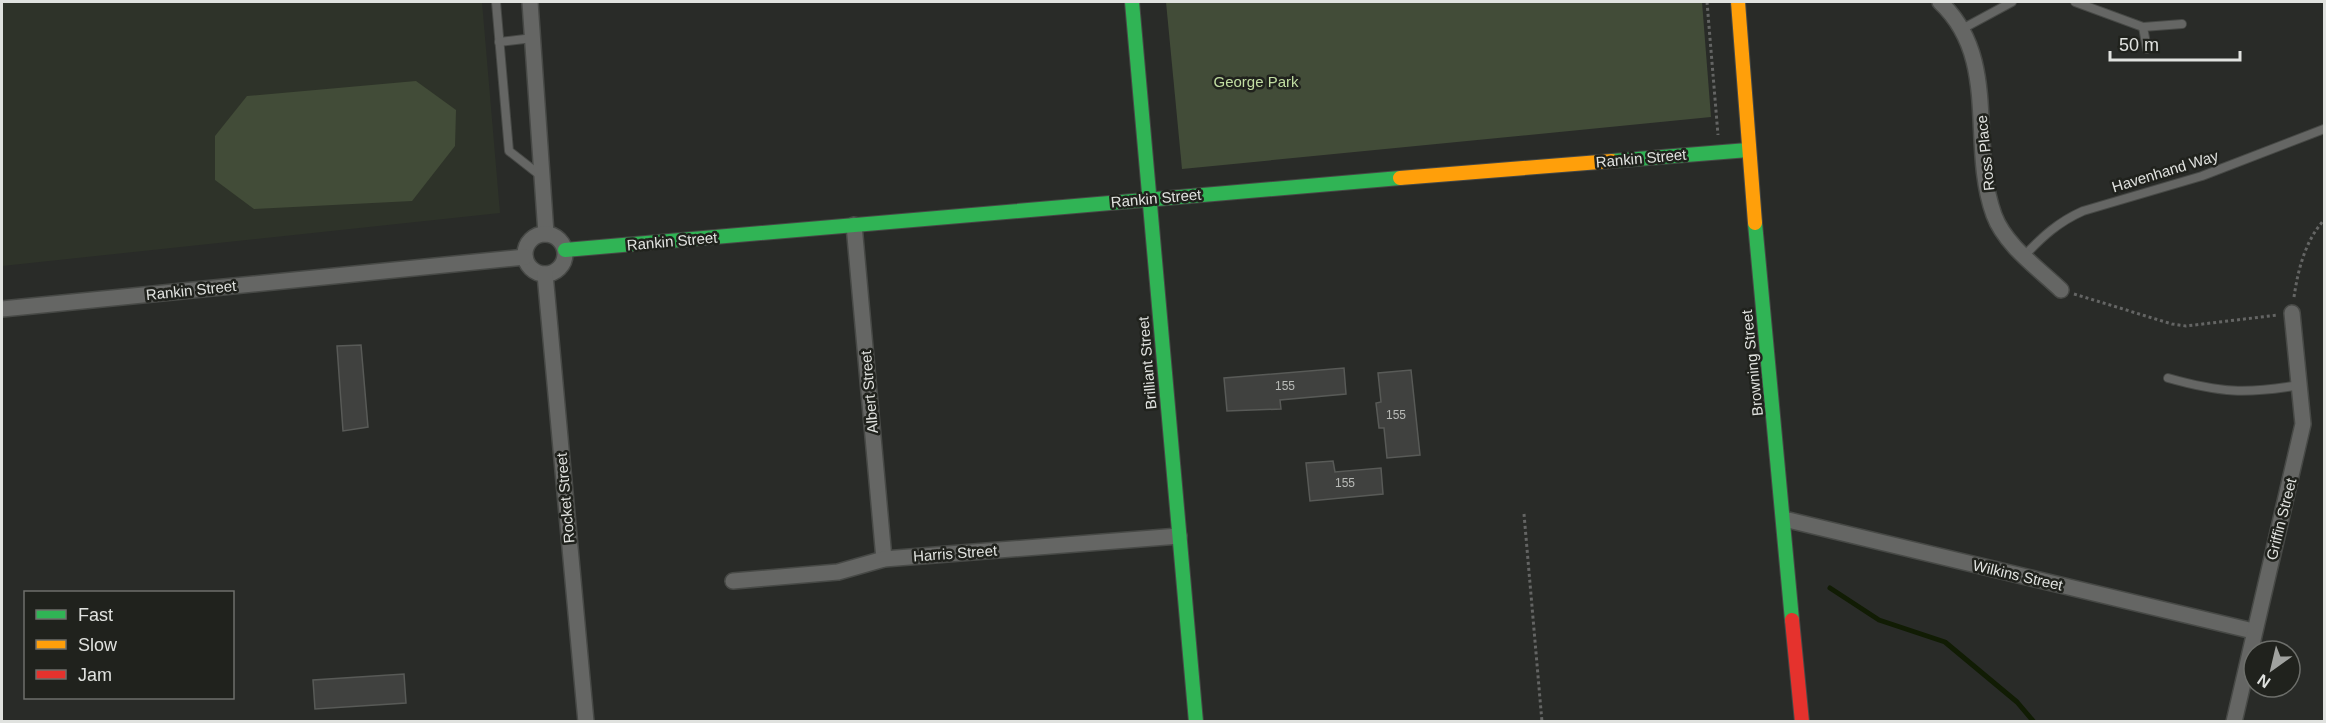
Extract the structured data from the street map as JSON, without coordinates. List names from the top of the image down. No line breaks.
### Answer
{"streets":{"street":["Ross Place","Rankin Street","Brilliant Street","Browning Street","Albert Street","Rocket Street","Griffin Street","Harris Street","Wilkins Street"],"lane":["Havenhand Way"]},"crossings":[["Ross Place","Havenhand Way"],["Rankin Street","Brilliant Street"],["Rankin Street","Browning Street"],["Rankin Street","Albert Street"],["Rankin Street","Rocket Street"],["Brilliant Street","Harris Street"],["Browning Street","Wilkins Street"],["Albert Street","Harris Street"],["Griffin Street","Wilkins Street"]],"parks":["George Park"],"house_numbers":["155","155","155"],"legend":["Fast","Slow","Jam"],"scale_bar":"50 m","north":"bottom left"}
